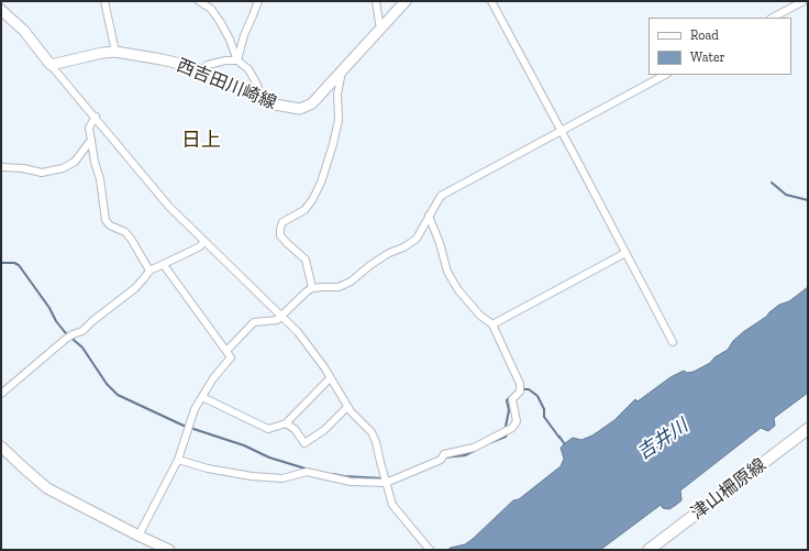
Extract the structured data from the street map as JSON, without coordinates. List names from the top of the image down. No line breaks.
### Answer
{"streets":{"main road":["西吉田川崎線","津山柵原線"]},"districts":["日上"],"water":["吉井川"],"legend":["Road","Water"]}
